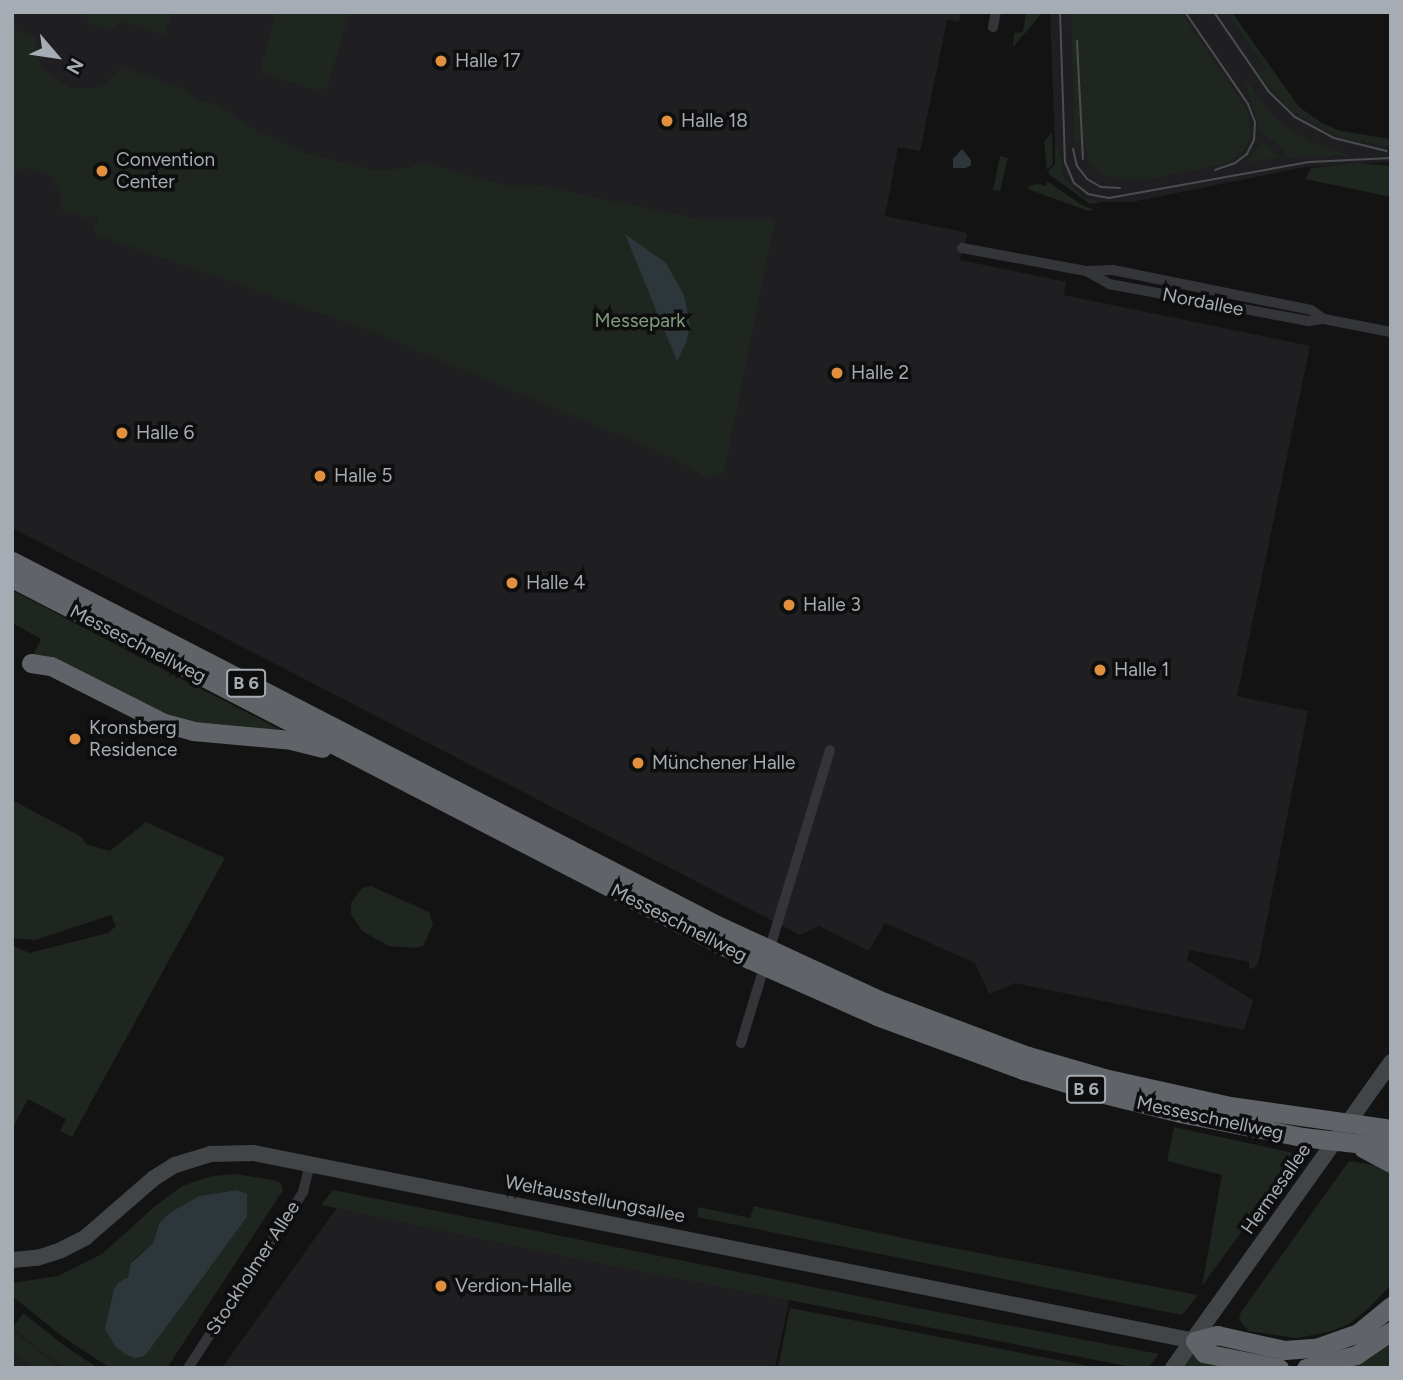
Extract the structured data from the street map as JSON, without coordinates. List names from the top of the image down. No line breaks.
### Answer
{"streets":{"highway":["Messeschnellweg","B 6"],"main road":["Hermesallee","Weltausstellungsallee"],"street":["Nordallee","Stockholmer Allee"]},"crossings":[["Hermesallee","Weltausstellungsallee"],["Weltausstellungsallee","Stockholmer Allee"]],"parks":["Messepark"],"places":["Halle 17","Halle 18","Convention Center","Halle 2","Halle 6","Halle 5","Halle 4","Halle 3","Halle 1","Kronsberg Residence","Münchener Halle","Verdion-Halle"],"north":"bottom right"}
